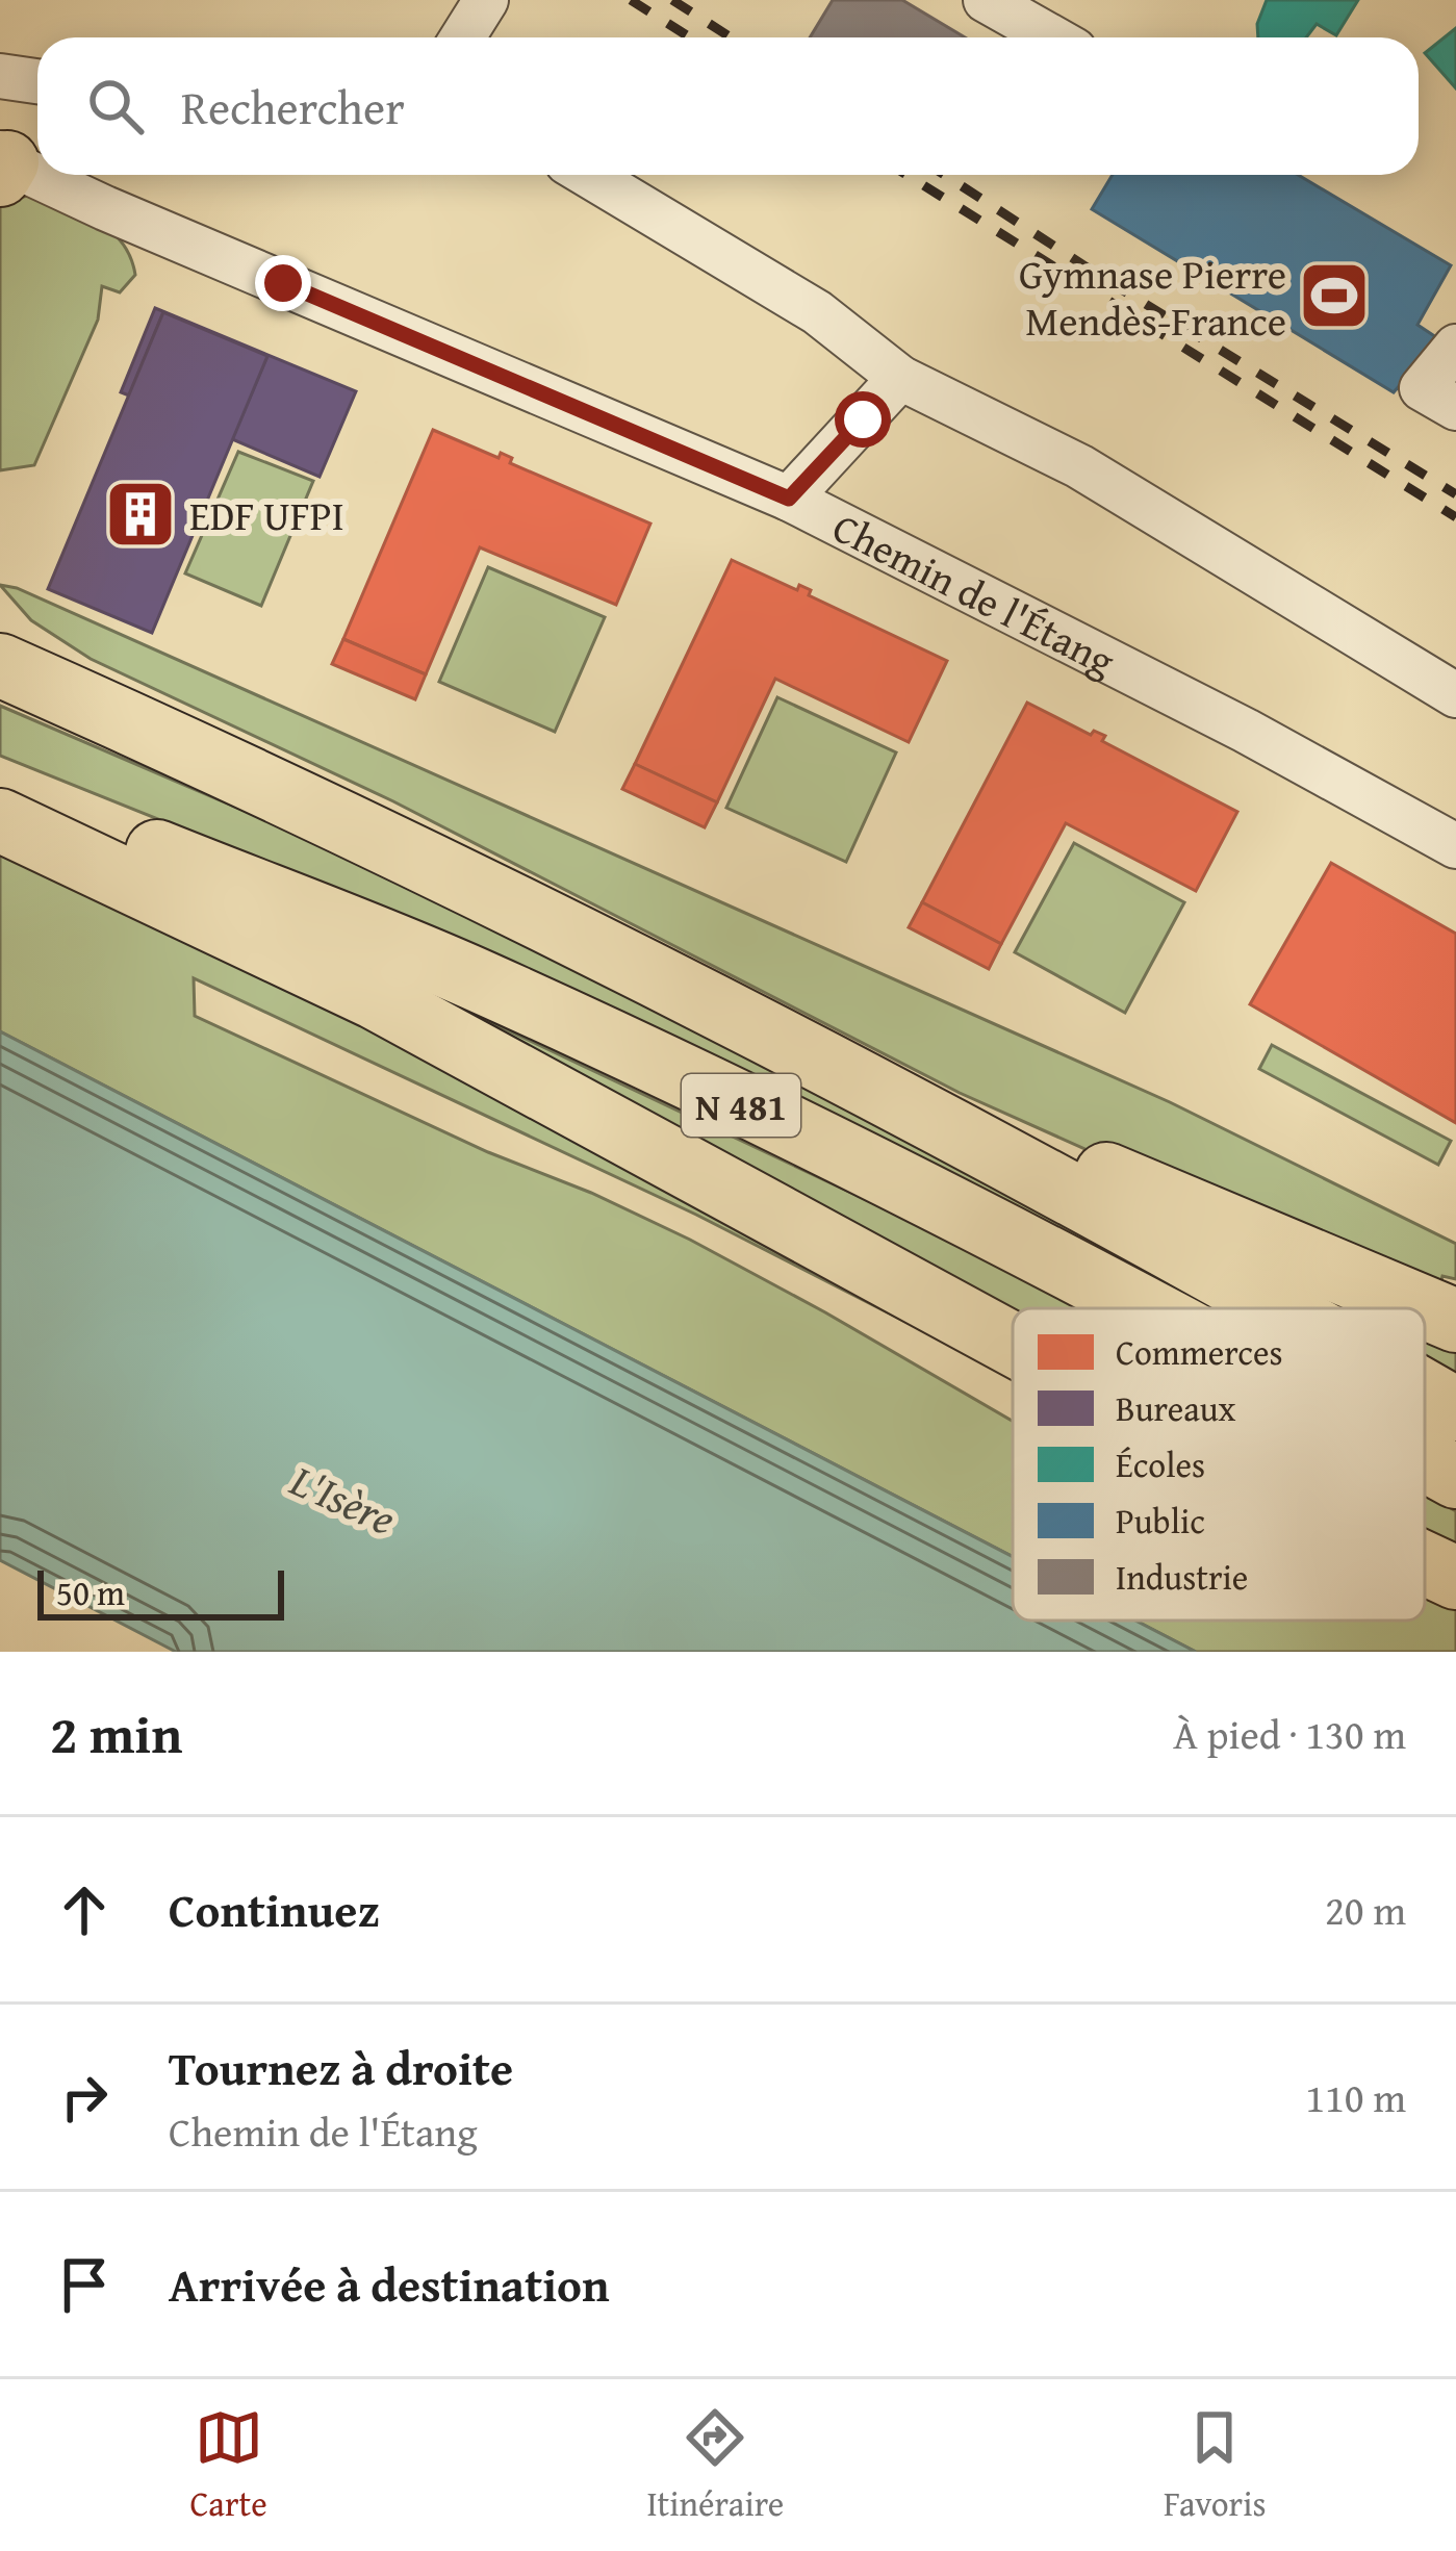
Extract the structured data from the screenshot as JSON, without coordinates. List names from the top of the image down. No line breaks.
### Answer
{"streets":{"highway":["N 481"],"street":["Chemin de l'Étang"]},"water":["L'Isère"],"places":{"sports":["Gymnase Pierre Mendès-France"],"building":["EDF UFPI"]},"legend":["Commerces","Bureaux","Écoles","Public","Industrie"],"scale_bar":"50 m","page":{"search":"Rechercher","scale":"50 m","heading":["2 min","À pied · 130 m"],"list":[["Continuez","20 m"],["Tournez à droite","Chemin de l'Étang","110 m"],"Arrivée à destination"],"nav":["Carte","Itinéraire","Favoris"]}}
